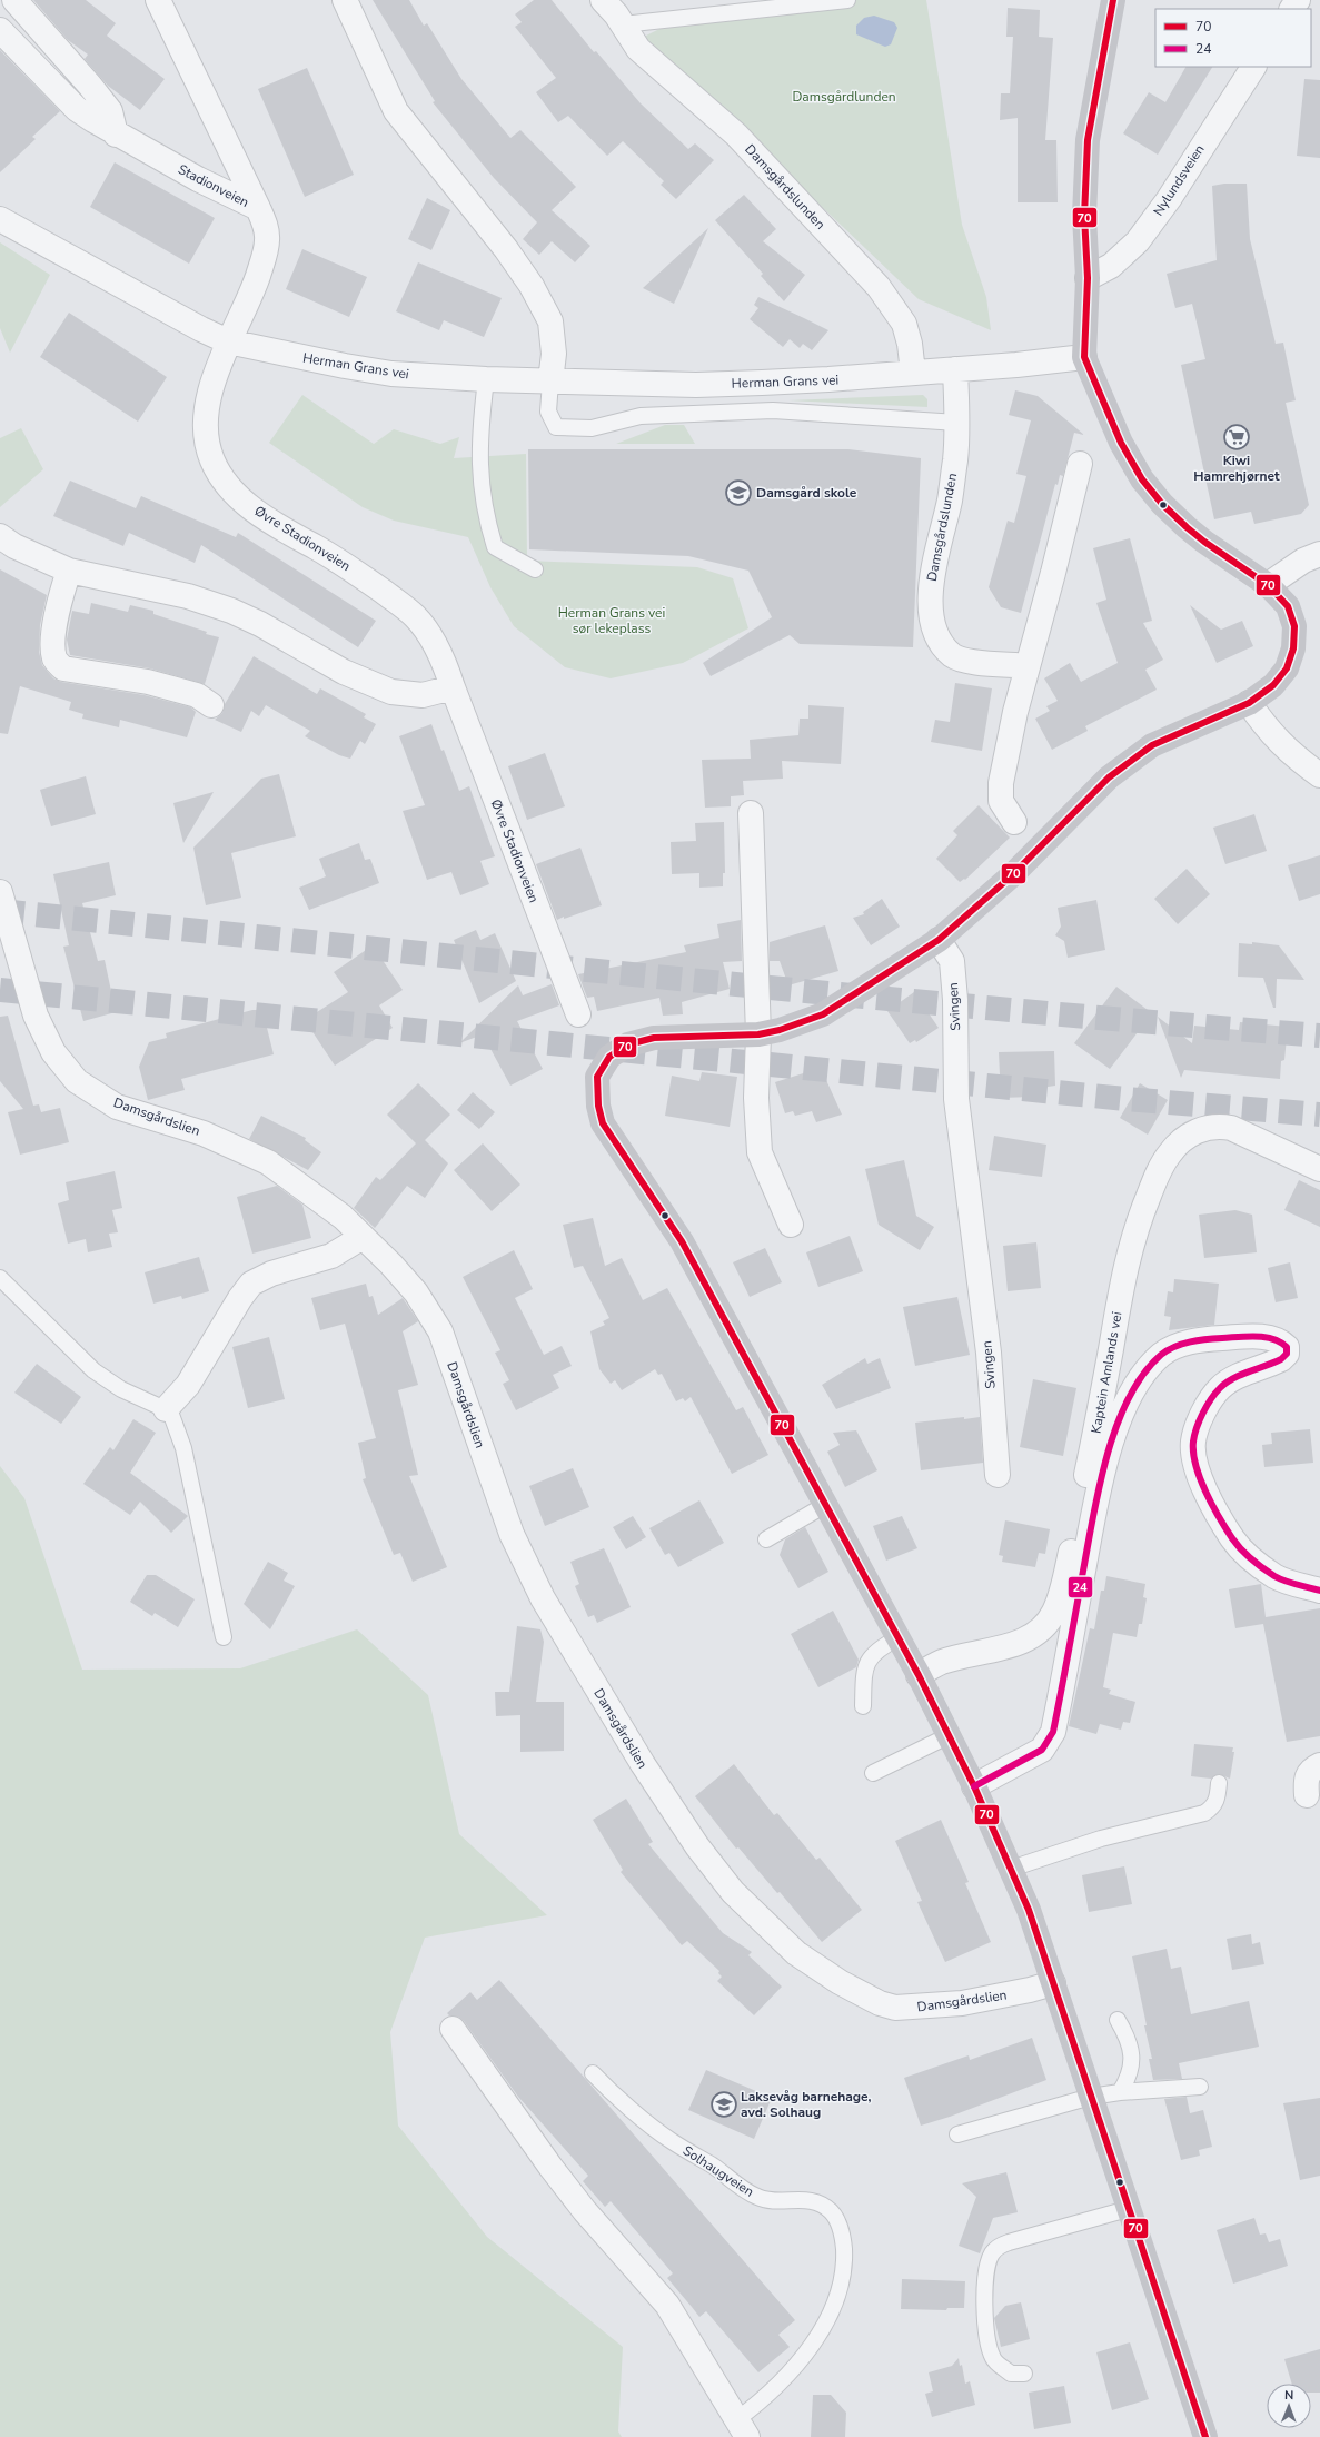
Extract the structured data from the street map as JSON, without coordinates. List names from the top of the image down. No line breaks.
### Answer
{"streets":{"street":["Nylundsveien","Stadionveien","Damsgårdslunden","Herman Grans vei","Øvre Stadionveien","Svingen","Damsgårdslien","Kaptein Amlands vei","Solhaugveien"]},"crossings":[["Damsgårdslunden","Herman Grans vei"],["Herman Grans vei","Øvre Stadionveien"]],"parks":["Damsgårdlunden","Herman Grans vei sør lekeplass"],"places":{"supermarket":["Kiwi Hamrehjørnet"],"school or university":["Damsgård skole","Laksevåg barnehage, avd. Solhaug"]},"lines":["transit line 70","transit line 24"],"legend":["70","24"],"north":"top"}
